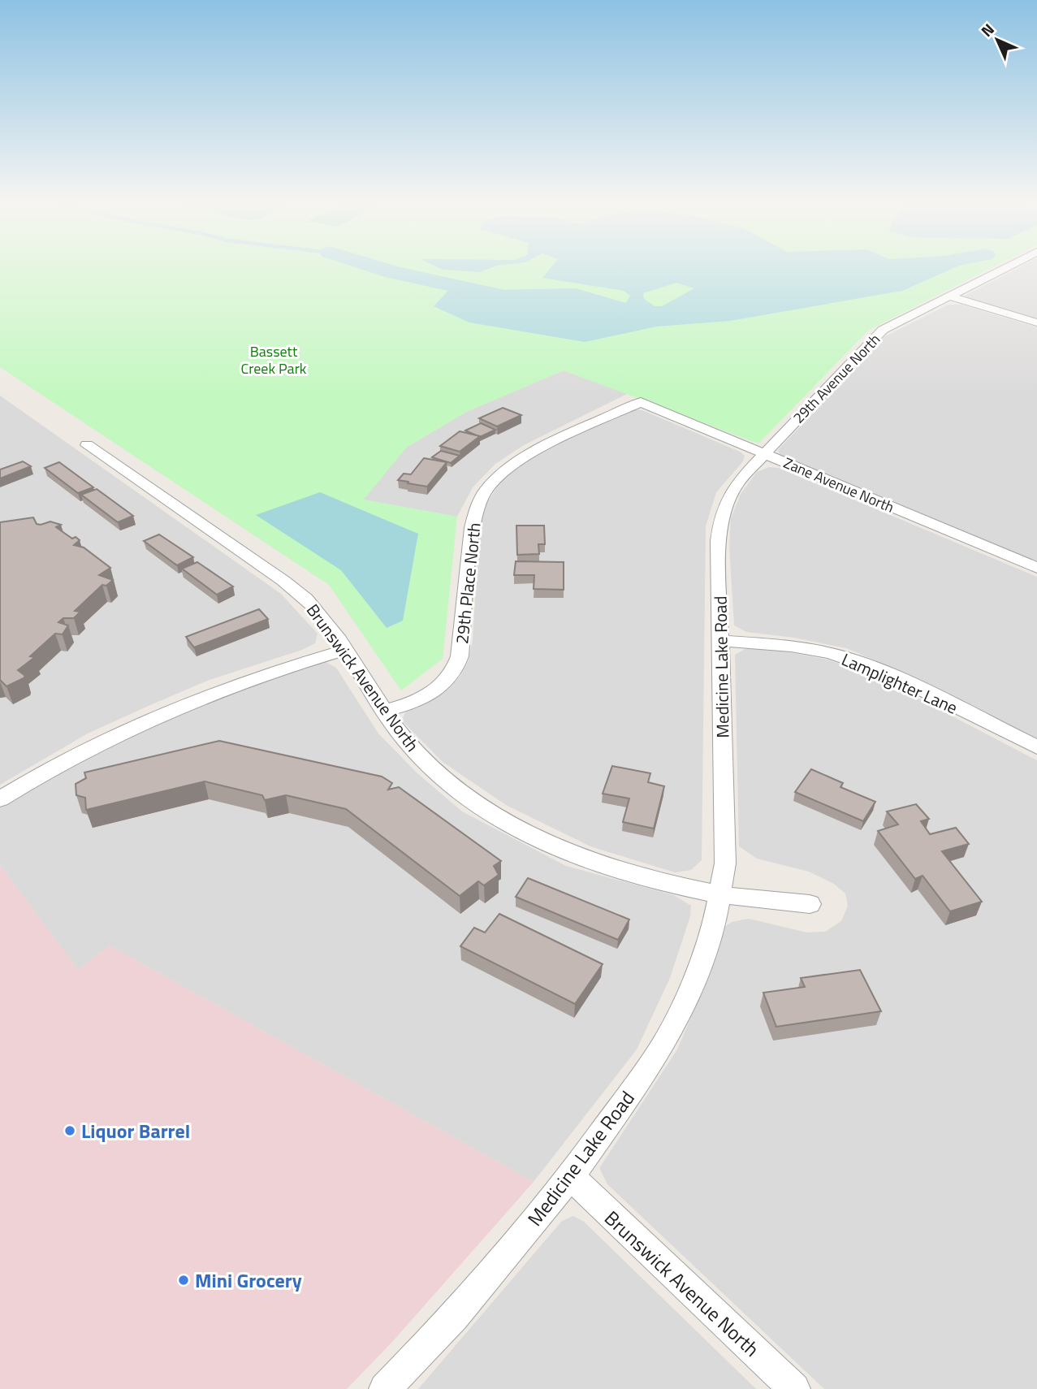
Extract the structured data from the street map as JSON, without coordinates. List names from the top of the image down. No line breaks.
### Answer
{"streets":{"street":["29th Avenue North","Zane Avenue North","29th Place North","Medicine Lake Road","Brunswick Avenue North","Lamplighter Lane"]},"crossings":[["29th Avenue North","Zane Avenue North"],["29th Avenue North","Medicine Lake Road"],["Zane Avenue North","29th Place North"],["Zane Avenue North","Medicine Lake Road"],["29th Place North","Brunswick Avenue North"],["Medicine Lake Road","Brunswick Avenue North"],["Medicine Lake Road","Lamplighter Lane"]],"parks":["Bassett Creek Park"],"places":["Liquor Barrel","Mini Grocery"],"north":"top left"}
